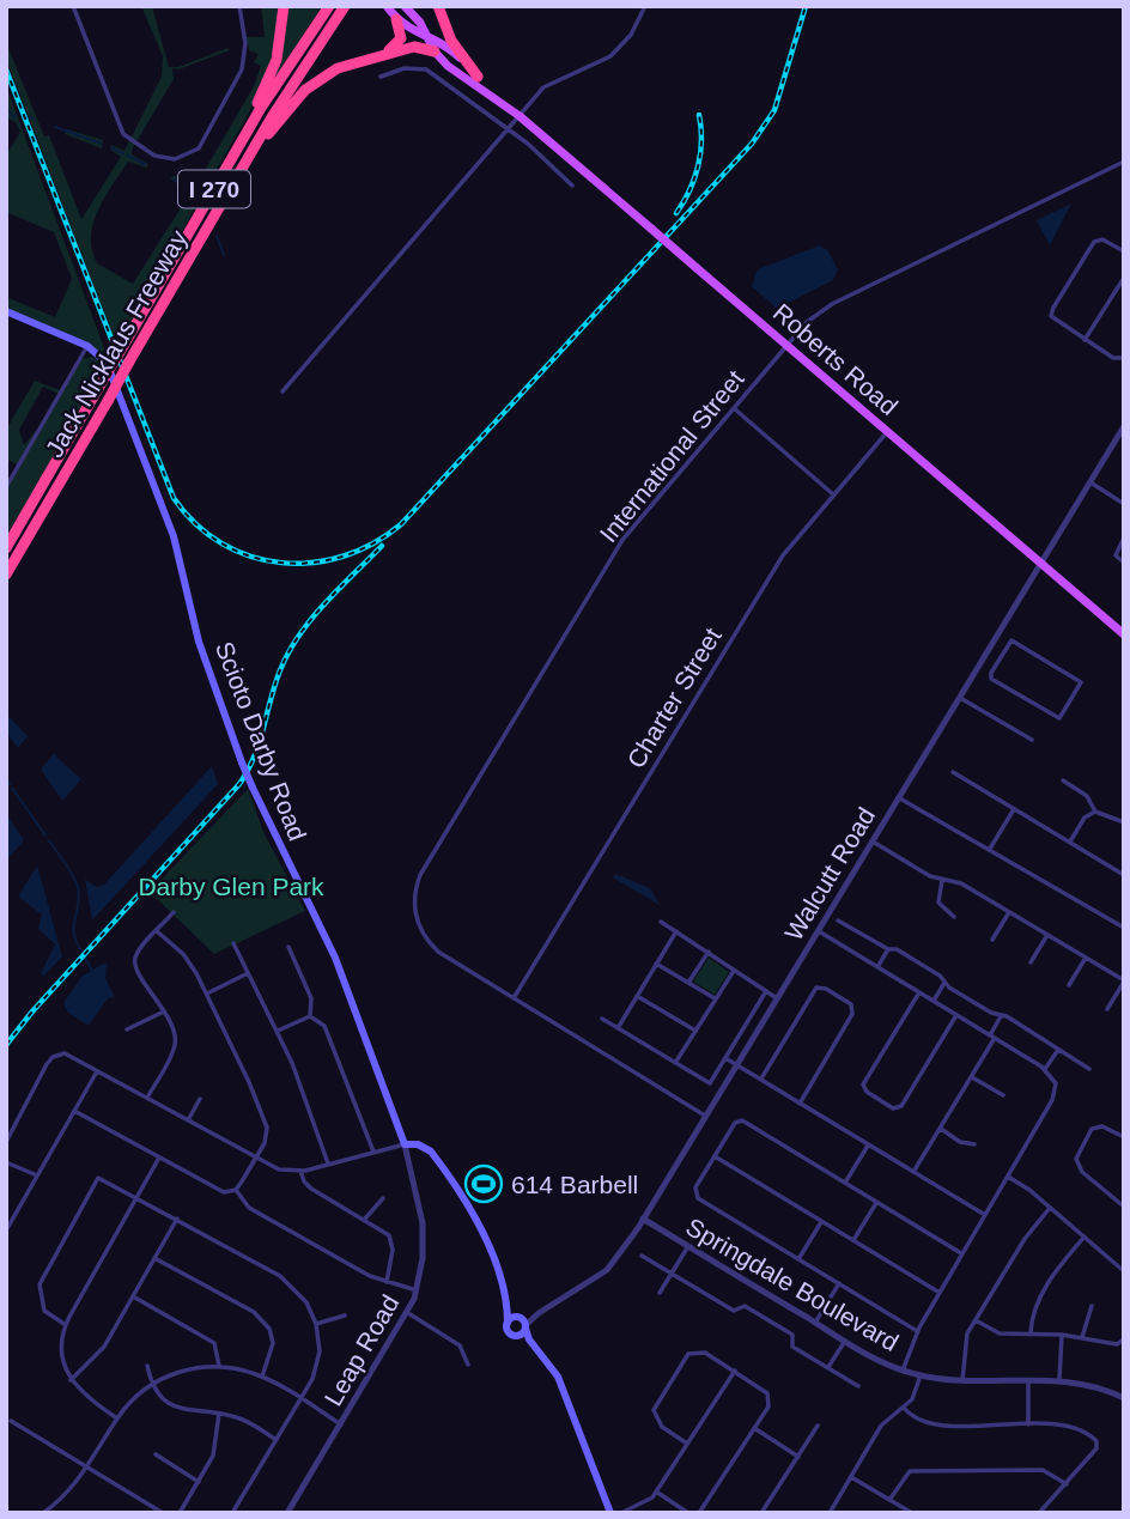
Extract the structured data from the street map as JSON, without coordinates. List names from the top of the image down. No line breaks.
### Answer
{"streets":{"highway":["I 270","Jack Nicklaus Freeway"],"main road":["Roberts Road","Scioto Darby Road"],"street":["International Street","Charter Street","Walcutt Road","Springdale Boulevard","Leap Road"]},"crossings":[["Roberts Road","International Street"],["Roberts Road","Charter Street"],["Roberts Road","Walcutt Road"],["International Street","Charter Street"],["International Street","Walcutt Road"],["Scioto Darby Road","Leap Road"],["Walcutt Road","Springdale Boulevard"]],"parks":["Darby Glen Park"],"places":{"sports":["614 Barbell"]}}
